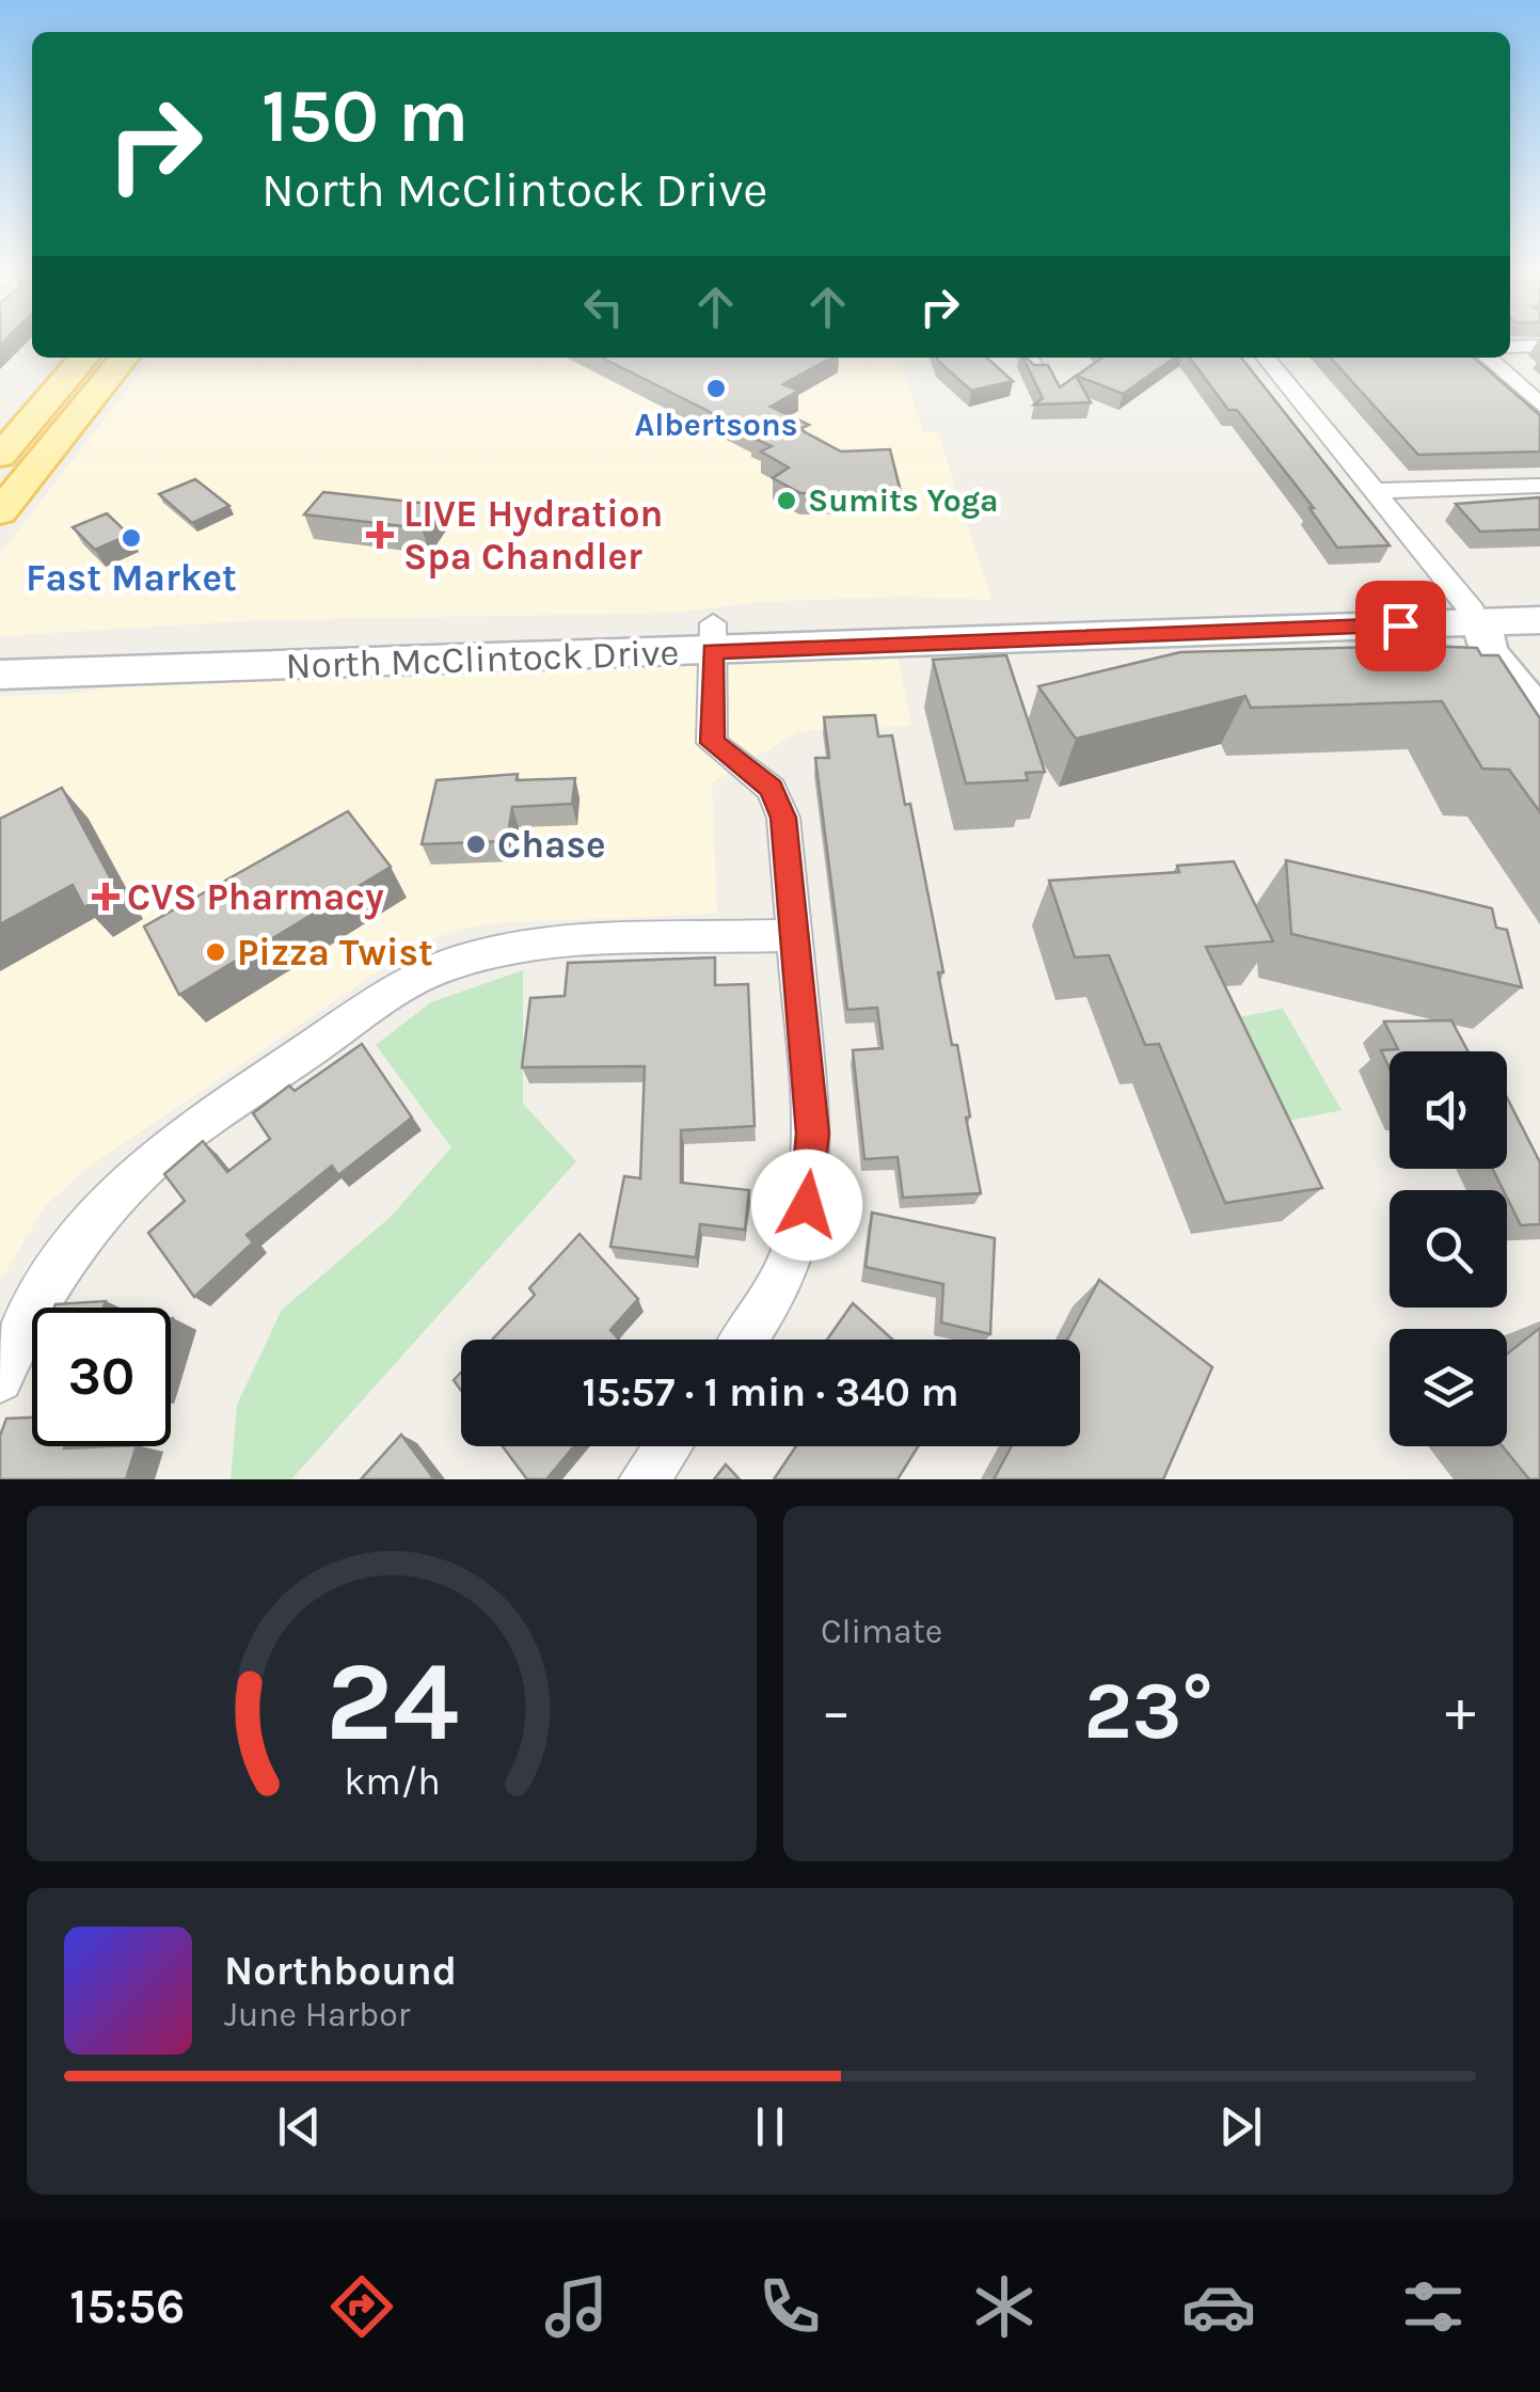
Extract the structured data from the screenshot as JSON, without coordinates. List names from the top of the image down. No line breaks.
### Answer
{"streets":{"main road":["North McClintock Drive"]},"places":{"other":["Albertsons","Sumits Yoga","Fast Market","Chase","Pizza Twist"],"health":["LIVE Hydration Spa Chandler","CVS Pharmacy"]},"page":{"turn":["150 m","North McClintock Drive"],"limit":"30","trip":"15:57 · 1 min · 340 m","tile":"Climate","heat":["−","23°","+"],"song":["Northbound","June Harbor"],"tabs":"15:56","gauge":["24","km/h"]}}
